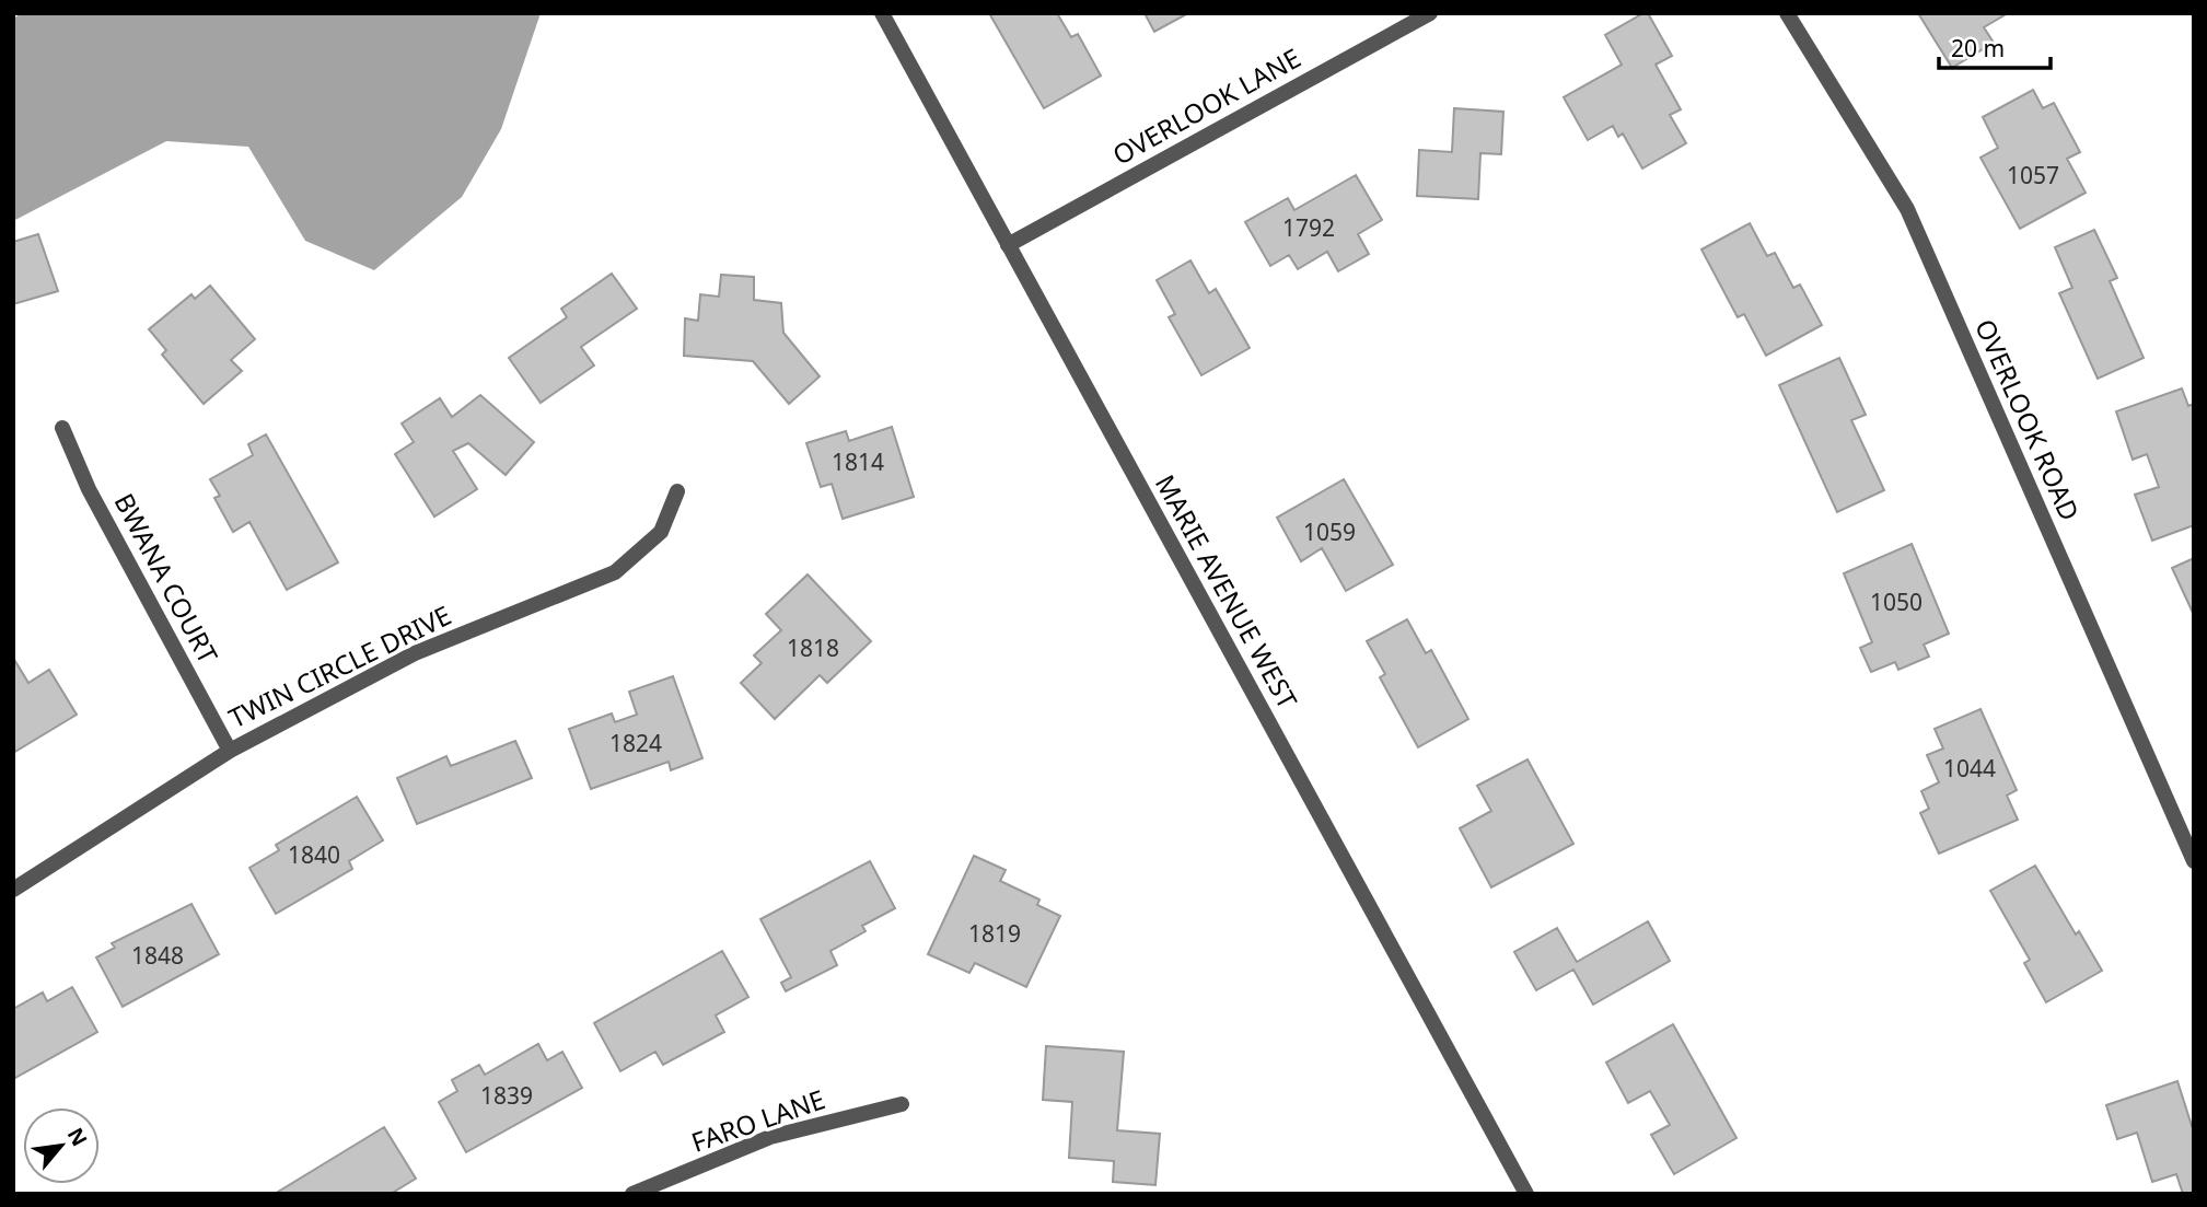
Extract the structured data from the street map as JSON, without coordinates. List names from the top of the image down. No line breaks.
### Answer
{"streets":{"street":["OVERLOOK LANE","OVERLOOK ROAD","BWANA COURT","MARIE AVENUE WEST","TWIN CIRCLE DRIVE","FARO LANE"]},"crossings":[["OVERLOOK LANE","MARIE AVENUE WEST"],["BWANA COURT","TWIN CIRCLE DRIVE"]],"house_numbers":["1057","1792","1814","1059","1050","1818","1824","1044","1840","1819","1848","1839"],"scale_bar":"20 m","north":"top right"}
